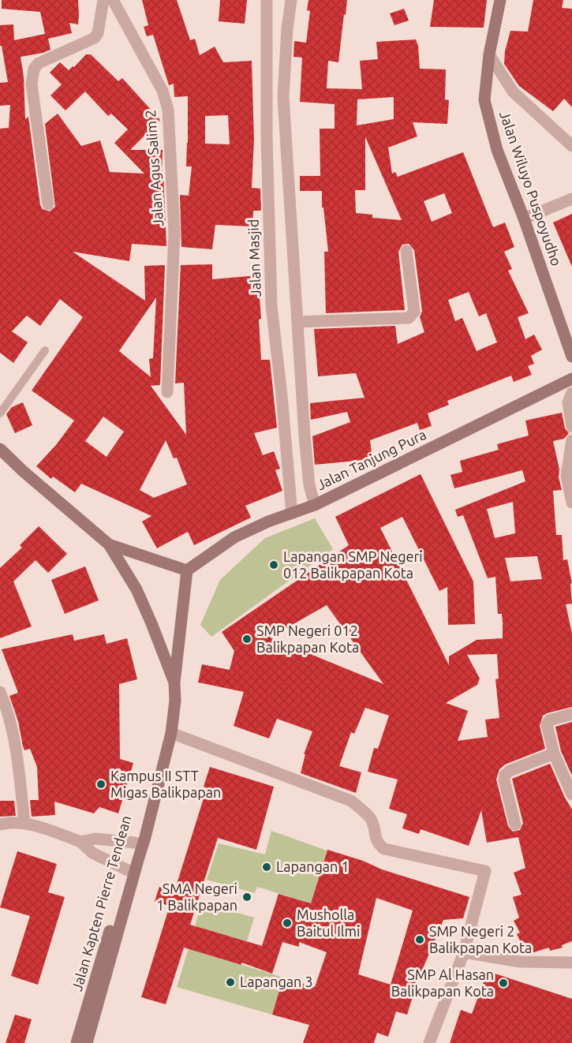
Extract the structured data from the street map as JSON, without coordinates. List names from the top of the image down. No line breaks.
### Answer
{"streets":{"street":["Jalan Agus Salim 2","Jalan Wiluyo Puspoyudho","Jalan Masjid","Jalan Tanjung Pura","Jalan Kapten Pierre Tendean"]},"crossings":[["Jalan Masjid","Jalan Tanjung Pura"],["Jalan Tanjung Pura","Jalan Kapten Pierre Tendean"]],"places":["Lapangan SMP Negeri 012 Balikpapan Kota","SMP Negeri 012 Balikpapan Kota","Kampus II STT Migas Balikpapan","Lapangan 1","SMA Negeri 1 Balikpapan","Musholla Baitul Ilmi","SMP Negeri 2 Balikpapan Kota","Lapangan 3","SMP Al Hasan Balikpapan Kota"]}
